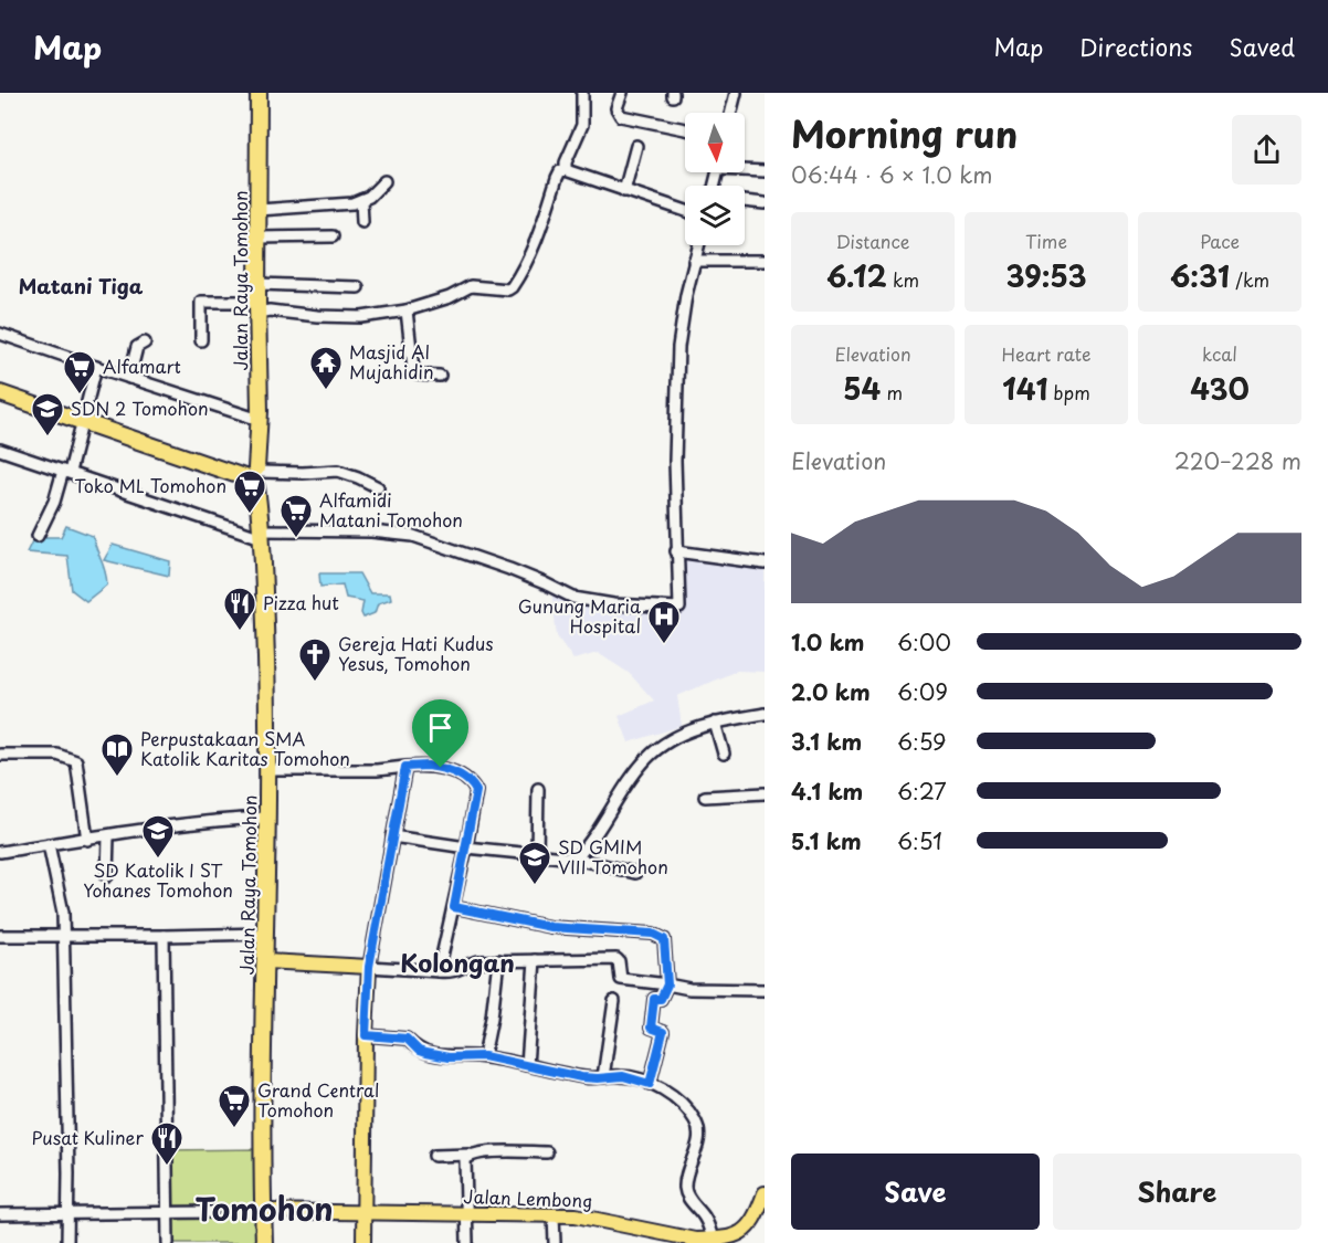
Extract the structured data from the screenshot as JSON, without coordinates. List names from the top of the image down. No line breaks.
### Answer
{"streets":{"highway":["Jalan Raya Tomohon"],"main road":["Jalan Lembong"]},"crossings":[["Jalan Raya Tomohon","Jalan Lembong"]],"districts":["Matani Tiga","Kolongan","Tomohon"],"places":{"temple":["Masjid Al Mujahidin"],"supermarket":["Alfamart","Toko ML Tomohon","Alfamidi Matani Tomohon","Grand Central Tomohon"],"school or university":["SDN 2 Tomohon","SD Katolik I ST Yohanes Tomohon","SD GMIM VIII Tomohon"],"restaurant":["Pizza hut","Pusat Kuliner"],"hospital":["Gunung Maria Hospital"],"church":["Gereja Hati Kudus Yesus, Tomohon"],"library":["Perpustakaan SMA Katolik Karitas Tomohon"]},"north":"bottom","page":{"header":"Map","nav":["Map","Directions","Saved"],"heading":["Morning run","06:44 · 6 × 1.0 km"],"stats":[["Distance","6.12 km"],["Time","39:53"],["Pace","6:31 /km"],["Elevation","54 m"],["Heart rate","141 bpm"],["kcal","430"]],"chart":["Elevation","220–228 m"],"list":[{"name":"1.0 km","note":"6:00"},{"name":"2.0 km","note":"6:09"},{"name":"3.1 km","note":"6:59"},{"name":"4.1 km","note":"6:27"},{"name":"5.1 km","note":"6:51"}],"buttons":["Save","Share"]}}
